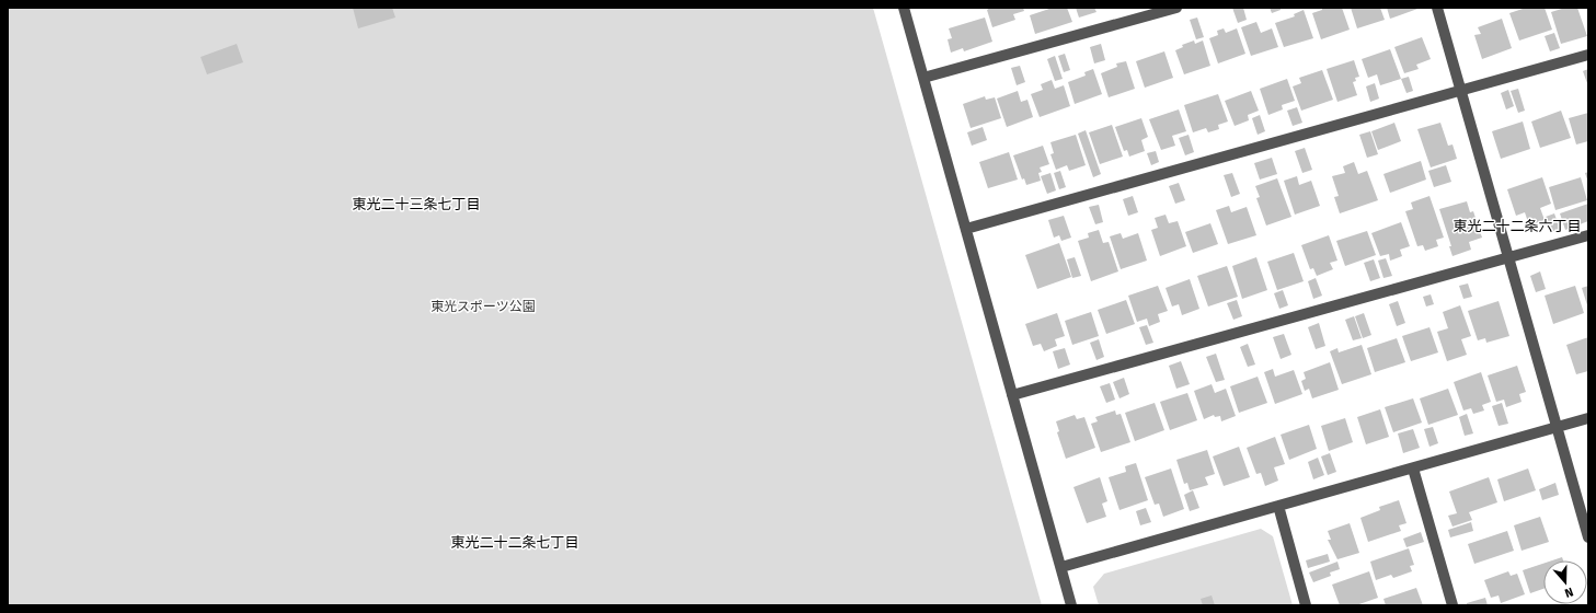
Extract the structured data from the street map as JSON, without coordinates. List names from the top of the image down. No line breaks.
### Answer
{"districts":["東光二十三条七丁目","東光二十二条六丁目","東光二十二条七丁目"],"parks":["東光スポーツ公園"],"north":"bottom"}
